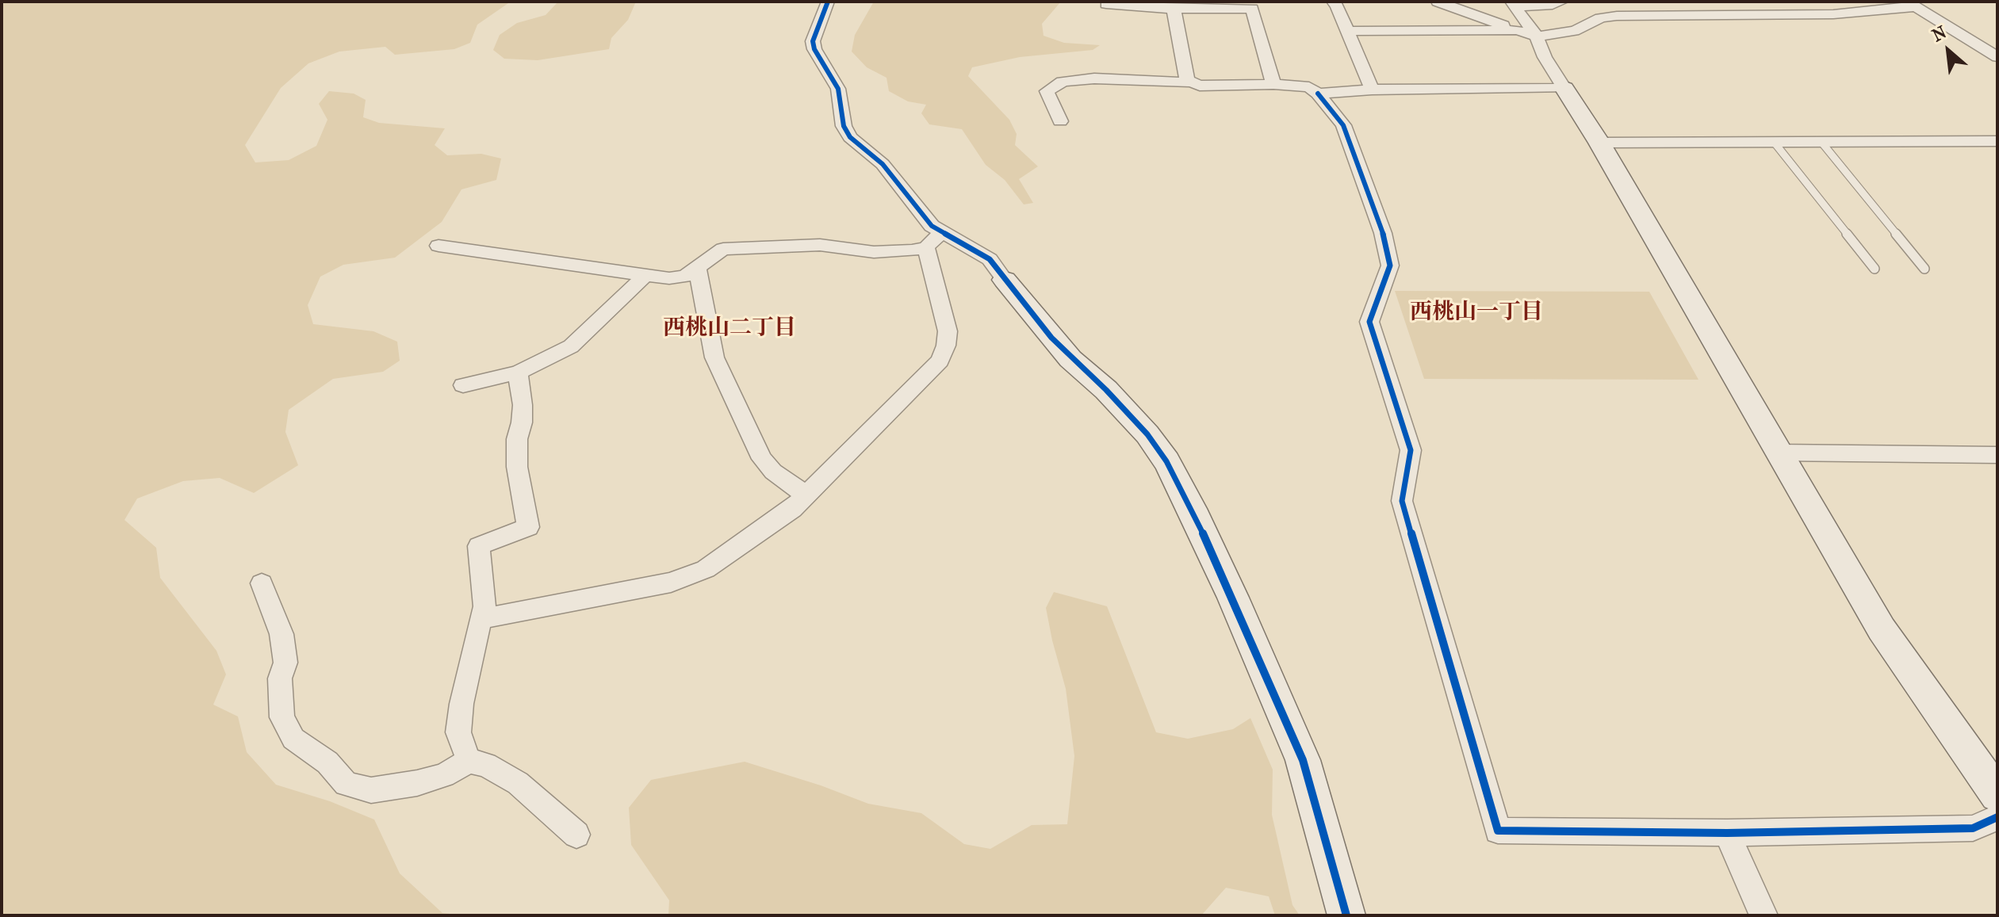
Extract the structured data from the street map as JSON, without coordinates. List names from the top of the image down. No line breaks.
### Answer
{"districts":["西桃山一丁目","西桃山二丁目"],"north":"top left"}
